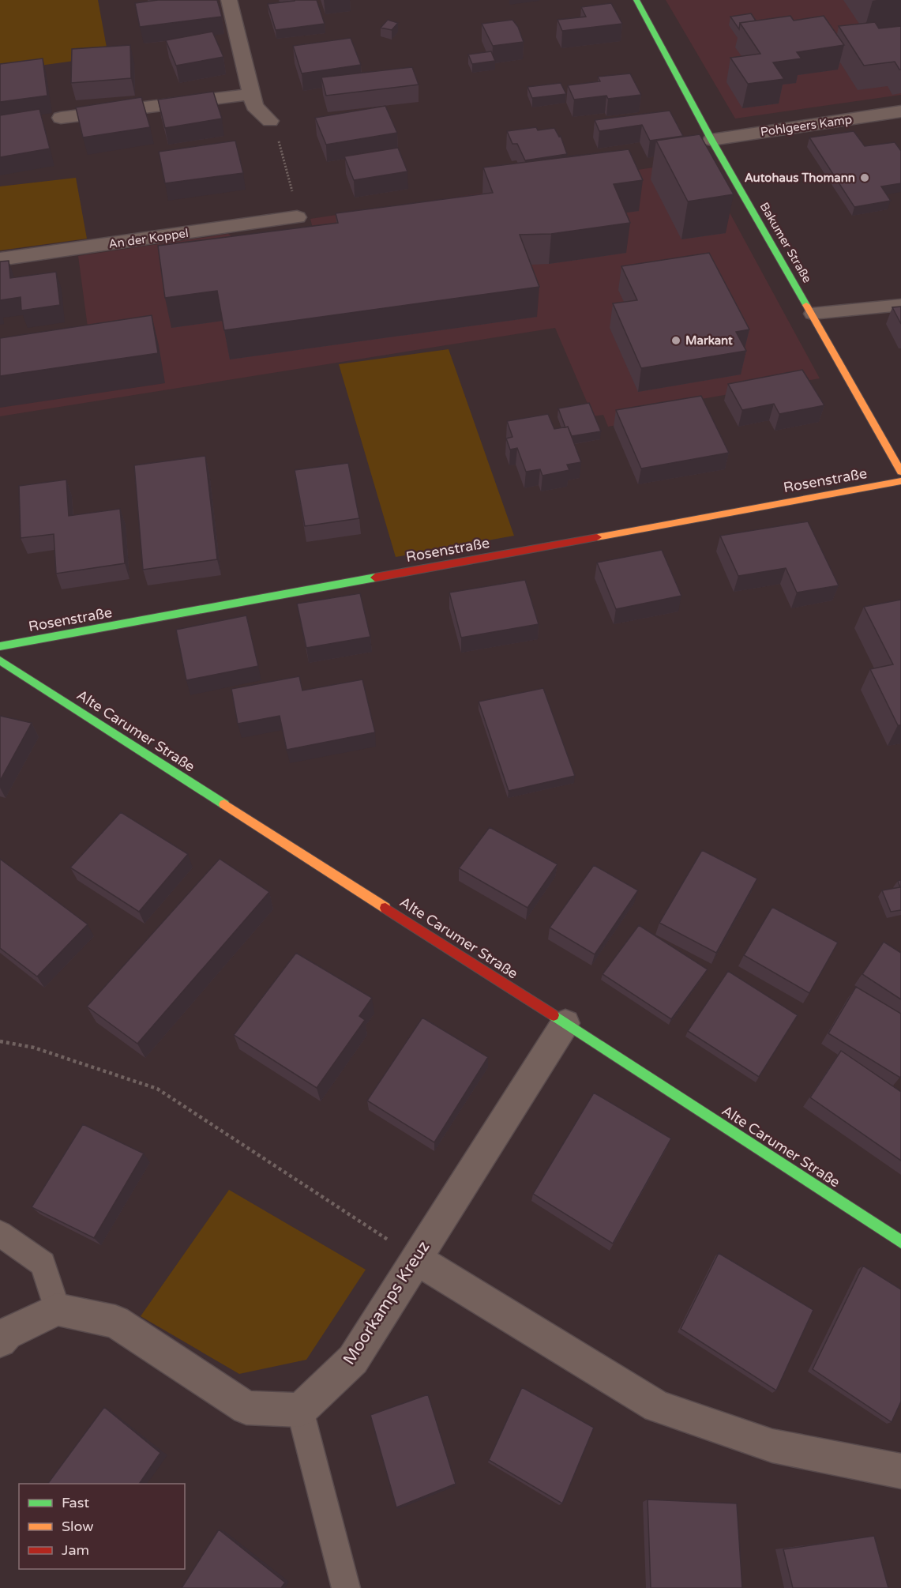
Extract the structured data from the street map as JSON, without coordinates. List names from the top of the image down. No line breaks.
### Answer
{"streets":{"street":["Pohlgeers Kamp","An der Koppel","Bakumer Straße","Rosenstraße","Alte Carumer Straße","Moorkamps Kreuz"]},"crossings":[["Pohlgeers Kamp","Bakumer Straße"],["Alte Carumer Straße","Moorkamps Kreuz"]],"places":["Autohaus Thomann","Markant"],"legend":["Fast","Slow","Jam"]}
